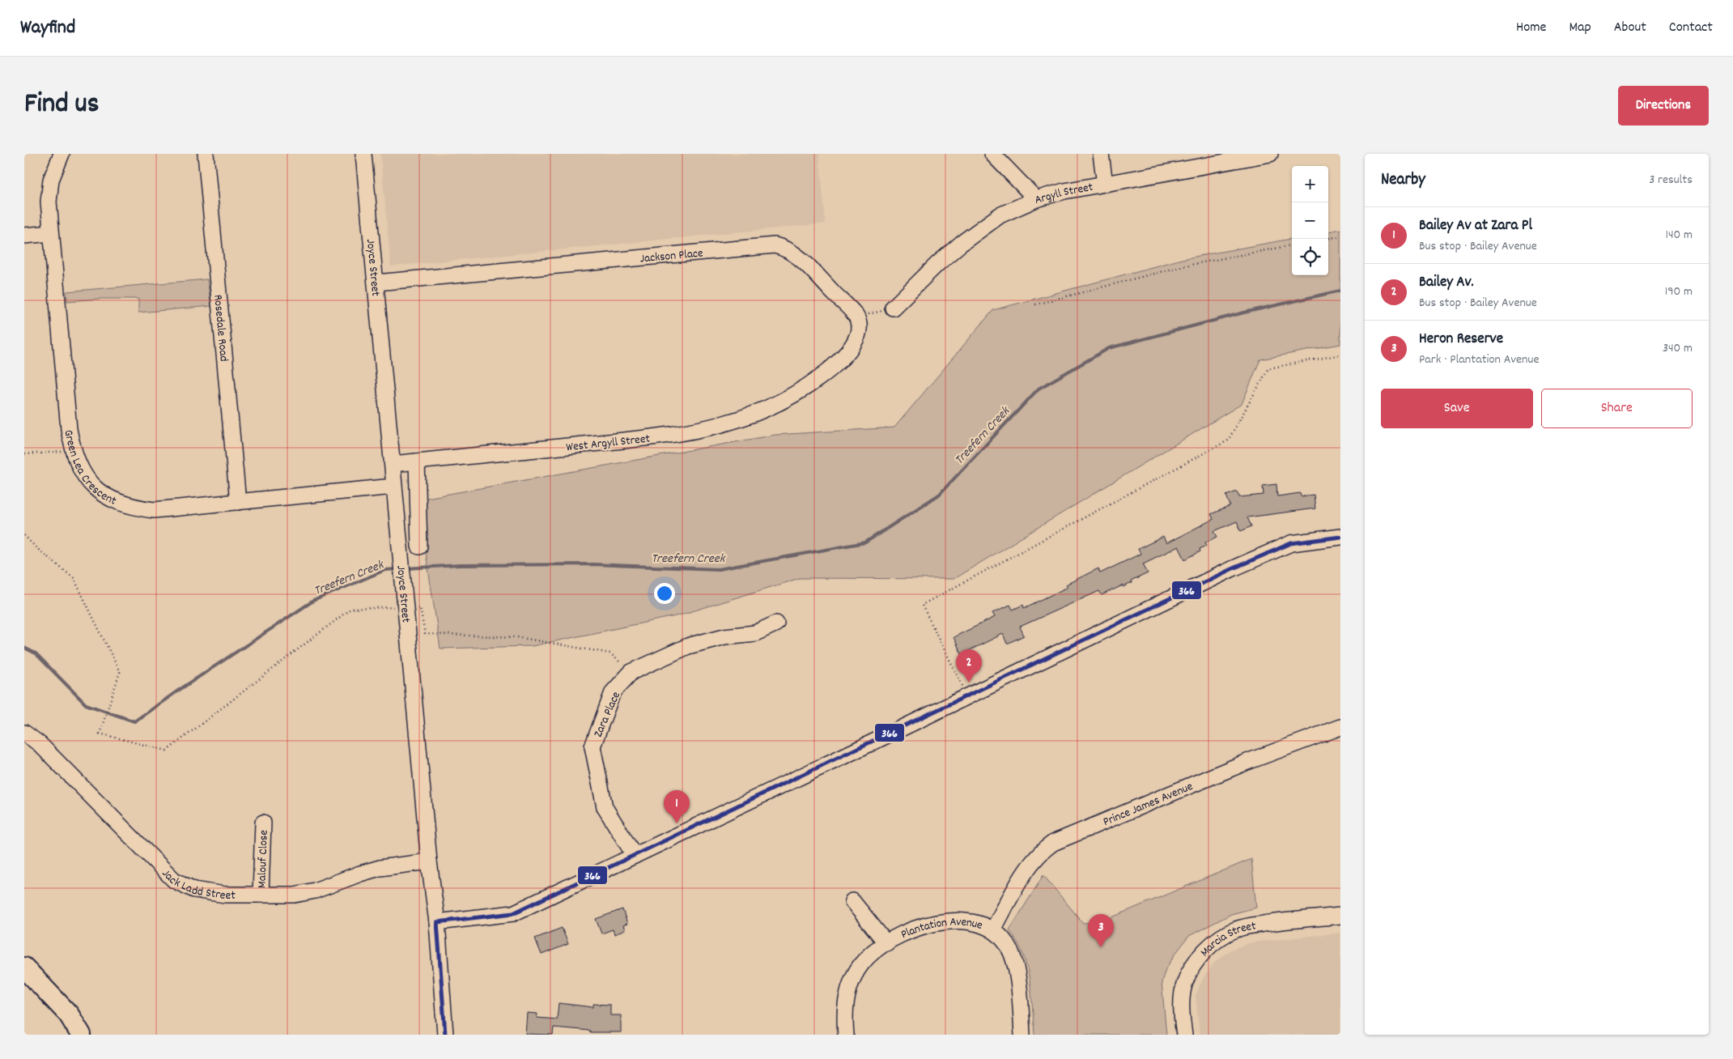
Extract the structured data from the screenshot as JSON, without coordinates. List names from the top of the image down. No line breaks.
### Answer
{"streets":{"street":["Argyll Street","Jackson Place","Joyce Street","Rosedale Road","West Argyll Street","Green Lea Crescent","Zara Place","Prince James Avenue","Malouf Close","Jack Ladd Street","Plantation Avenue","Marcia Street"]},"crossings":[["Jackson Place","Joyce Street"],["Jackson Place","West Argyll Street"],["Joyce Street","West Argyll Street"],["Joyce Street","Green Lea Crescent"],["Joyce Street","Jack Ladd Street"],["Rosedale Road","Green Lea Crescent"],["Prince James Avenue","Plantation Avenue"],["Malouf Close","Jack Ladd Street"]],"water":["Treefern Creek"],"lines":["transit line 366"],"page":{"header":"Wayfind","nav":["Home","Map","About","Contact"],"title":"Find us","buttons":["Directions",["Save","Share"]],"heading":["Nearby","3 results"],"map_buttons":["+","−"],"list":[{"mark":"1","name":"Bailey Av at Zara Pl","note":"Bus stop · Bailey Avenue","value":"140 m"},{"mark":"2","name":"Bailey Av.","note":"Bus stop · Bailey Avenue","value":"190 m"},{"mark":"3","name":"Heron Reserve","note":"Park · Plantation Avenue","value":"340 m"}],"pins":["2","1","3"]}}
